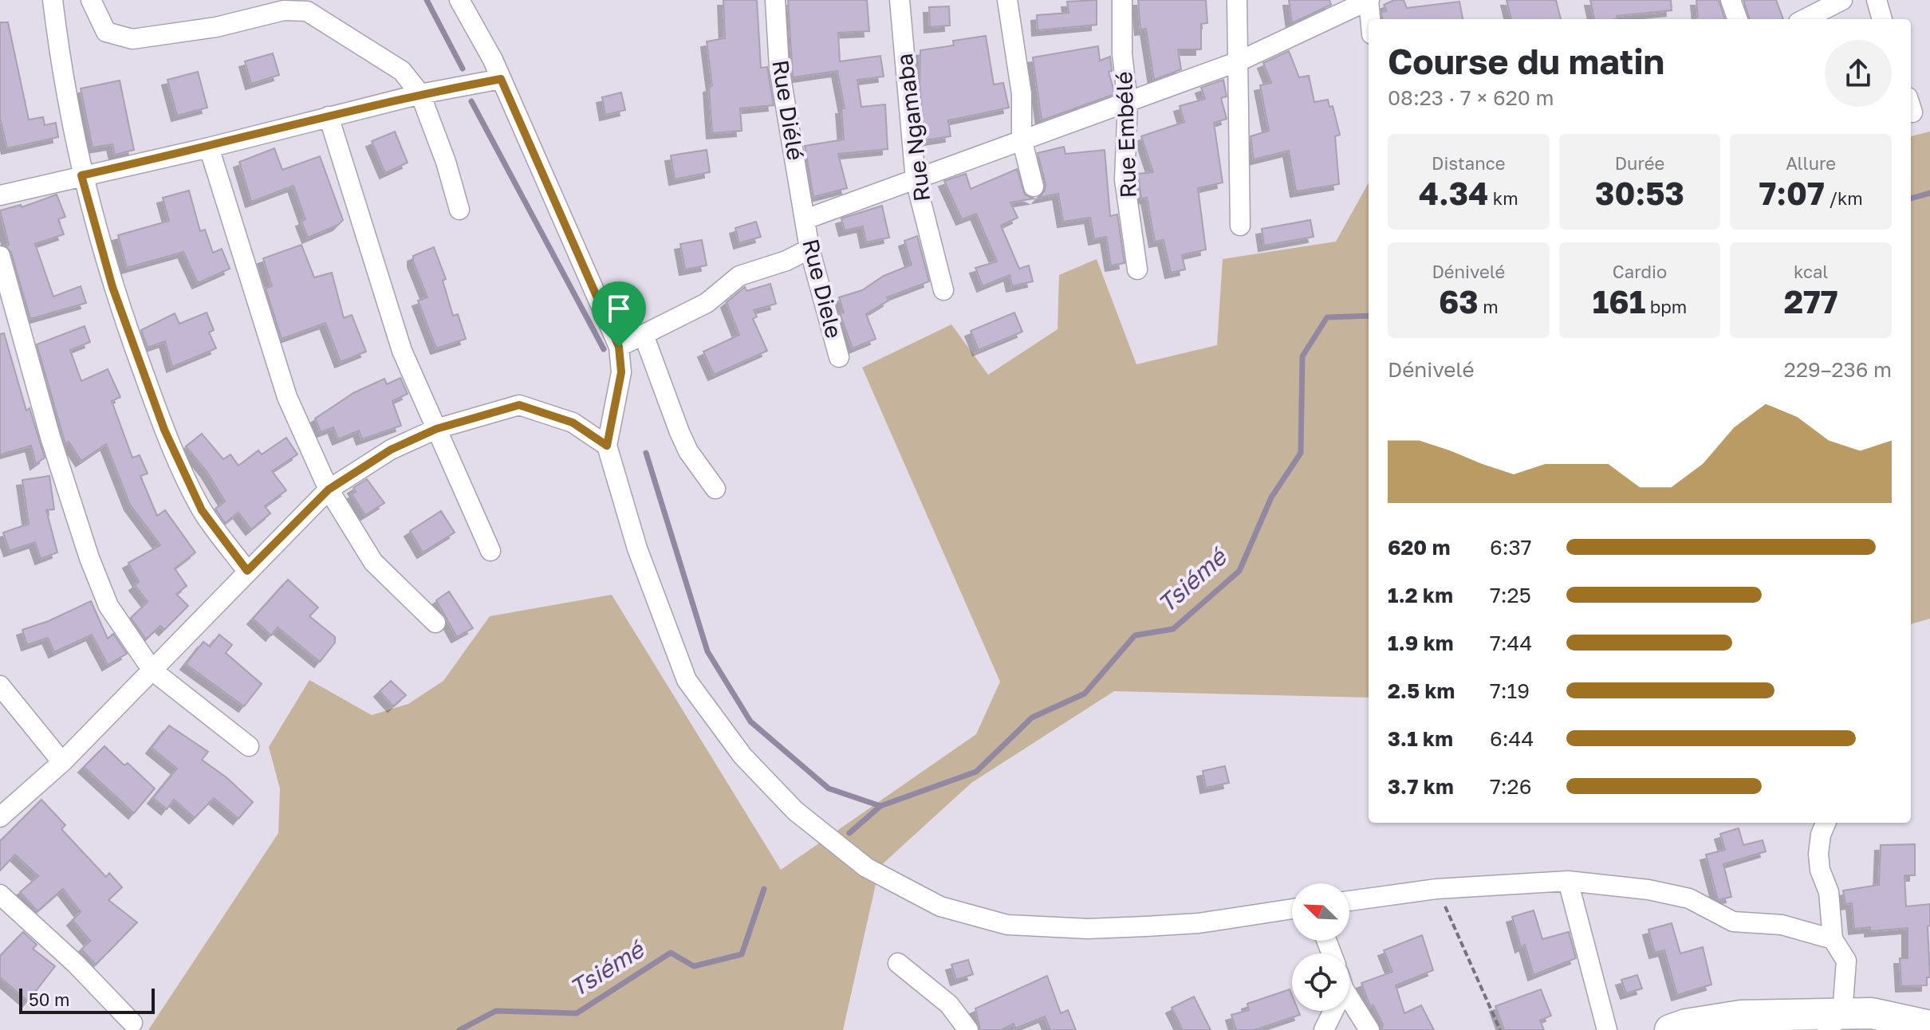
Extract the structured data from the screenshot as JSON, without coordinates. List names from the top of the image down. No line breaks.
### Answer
{"streets":{"street":["Rue Diélé","Rue Ngamaba","Rue Embélé","Rue Diele"]},"crossings":[["Rue Diélé","Rue Diele"]],"water":["Tsiémé"],"scale_bar":"50 m","north":"top left","page":{"heading":["Course du matin","08:23 · 7 × 620 m"],"stats":[["Distance","4.34 km"],["Durée","30:53"],["Allure","7:07 /km"],["Dénivelé","63 m"],["Cardio","161 bpm"],["kcal","277"]],"chart":["Dénivelé","229–236 m"],"list":[{"name":"620 m","note":"6:37"},{"name":"1.2 km","note":"7:25"},{"name":"1.9 km","note":"7:44"},{"name":"2.5 km","note":"7:19"},{"name":"3.1 km","note":"6:44"},{"name":"3.7 km","note":"7:26"}],"scale":"50 m"}}
